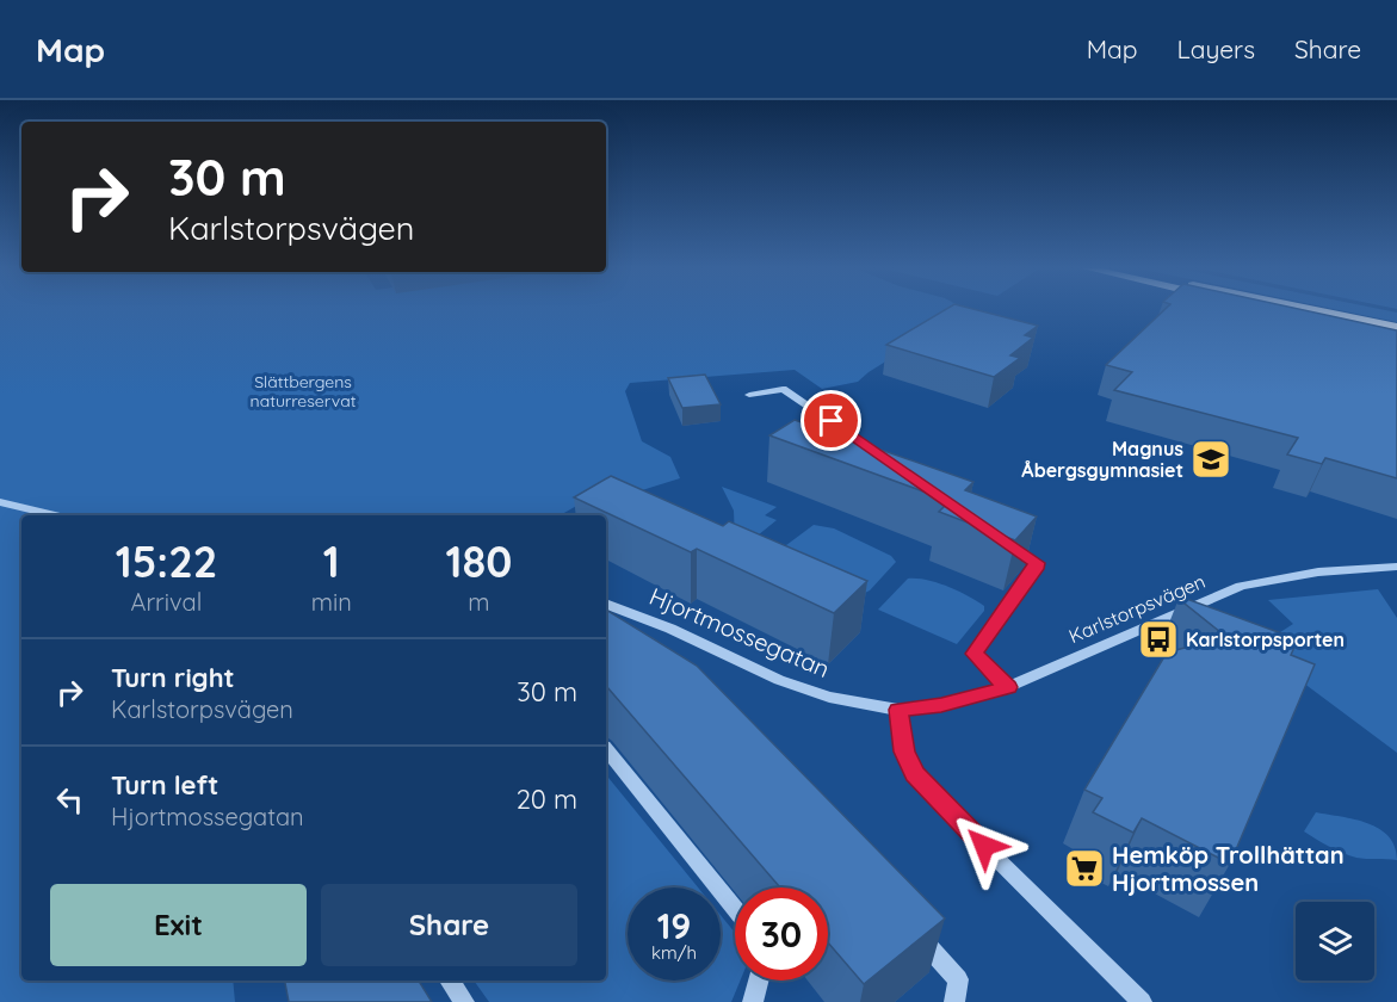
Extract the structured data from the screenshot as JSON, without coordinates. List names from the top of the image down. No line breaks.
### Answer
{"streets":{"street":["Karlstorpsvägen","Hjortmossegatan"]},"crossings":[["Karlstorpsvägen","Hjortmossegatan"]],"parks":["Slättbergens naturreservat"],"places":{"school or university":["Magnus Åbergsgymnasiet"],"bus stop":["Karlstorpsporten"],"supermarket":["Hemköp Trollhättan Hjortmossen"]},"page":{"header":"Map","nav":["Map","Layers","Share"],"turn":["30 m","Karlstorpsvägen"],"eta":["15:22","Arrival","1","min","180","m"],"list":[{"name":"Turn right","note":"Karlstorpsvägen","value":"30 m"},{"name":"Turn left","note":"Hjortmossegatan","value":"20 m"}],"buttons":["Exit","Share"],"speed":"19 km/h","limit":"30"}}
